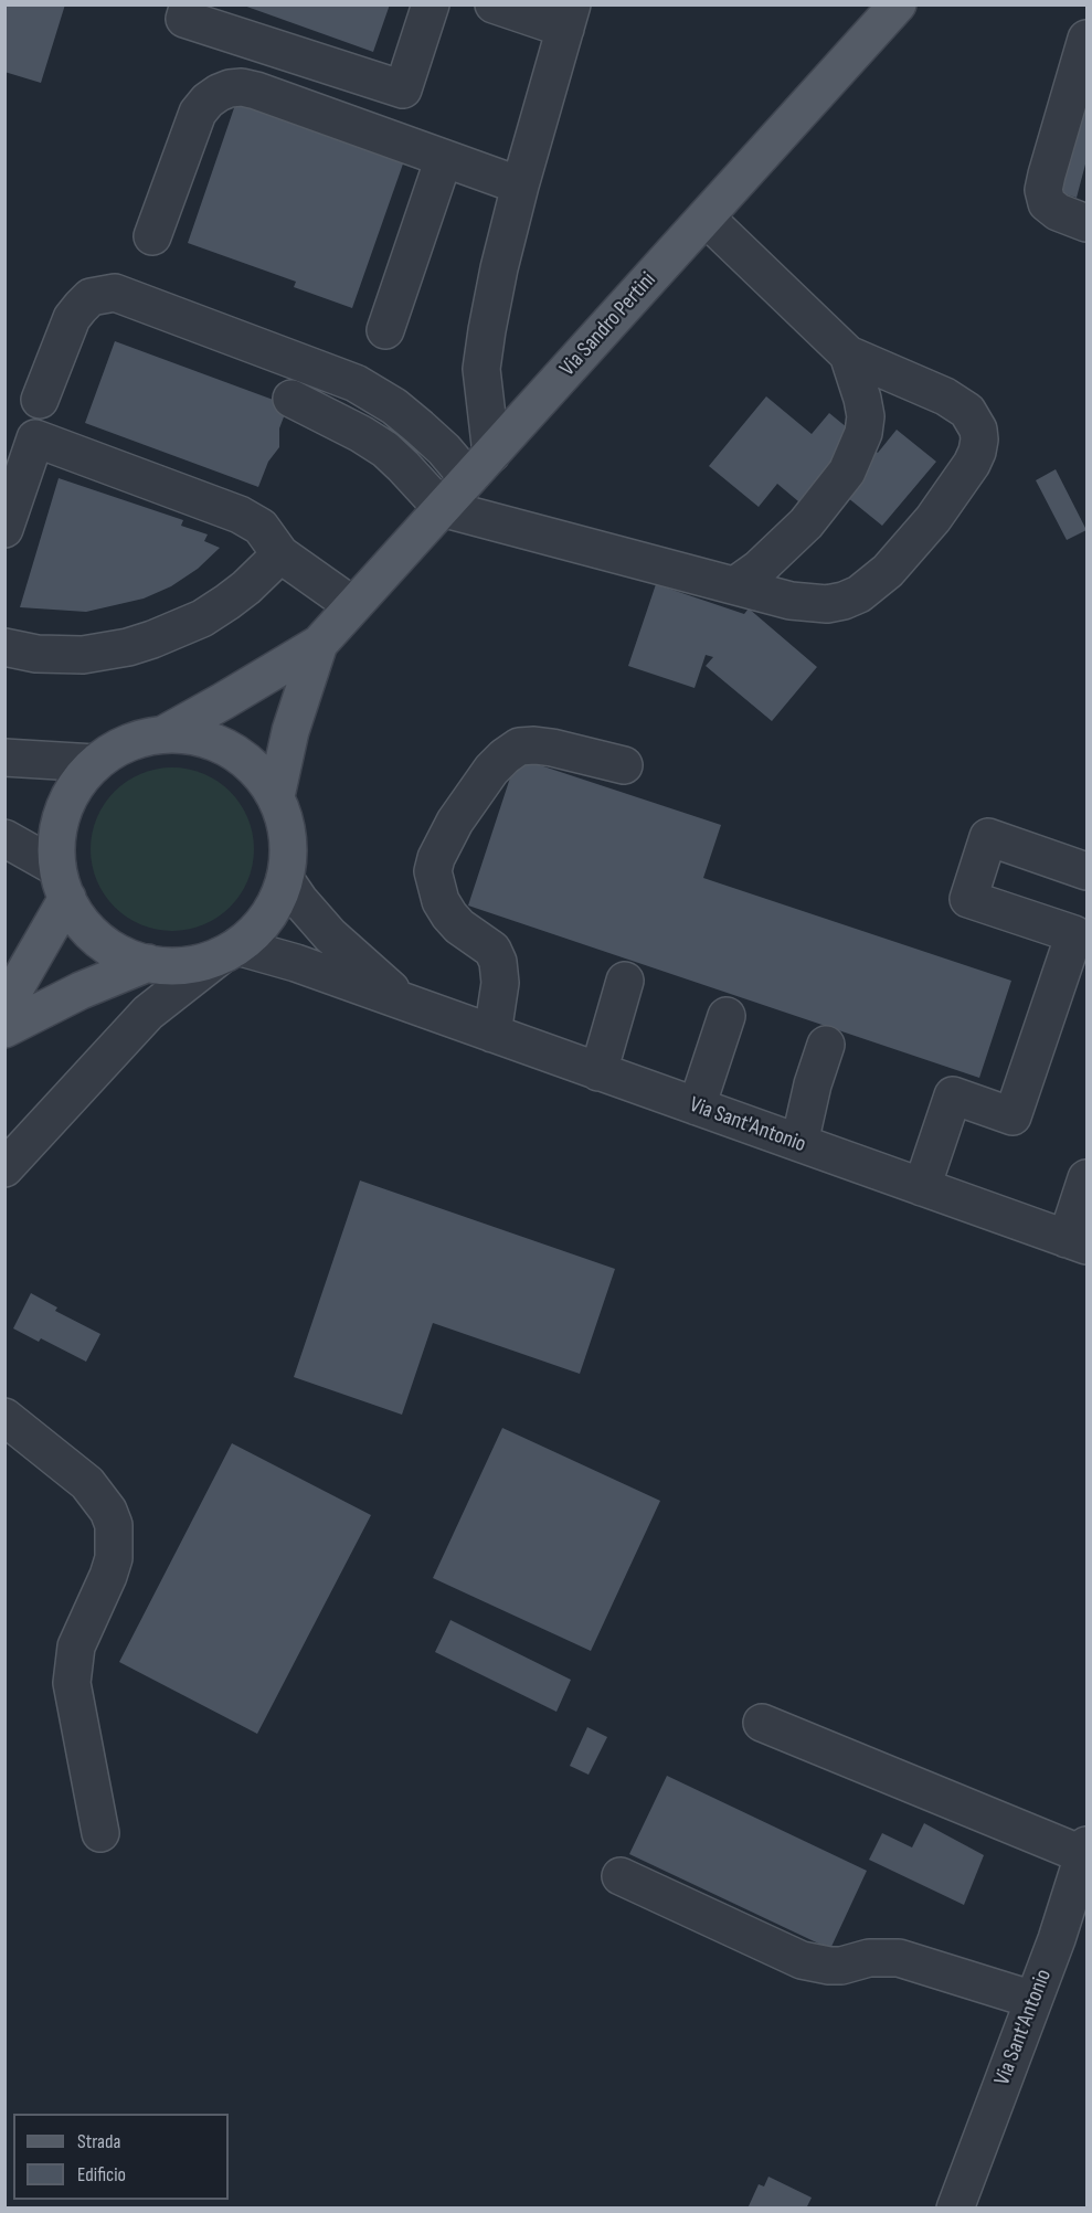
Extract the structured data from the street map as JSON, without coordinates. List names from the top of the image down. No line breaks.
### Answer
{"streets":{"main road":["Via Sandro Pertini"],"street":["Via Sant'Antonio"]},"crossings":[["Via Sandro Pertini","Via Sant'Antonio"]],"legend":["Strada","Edificio"]}
